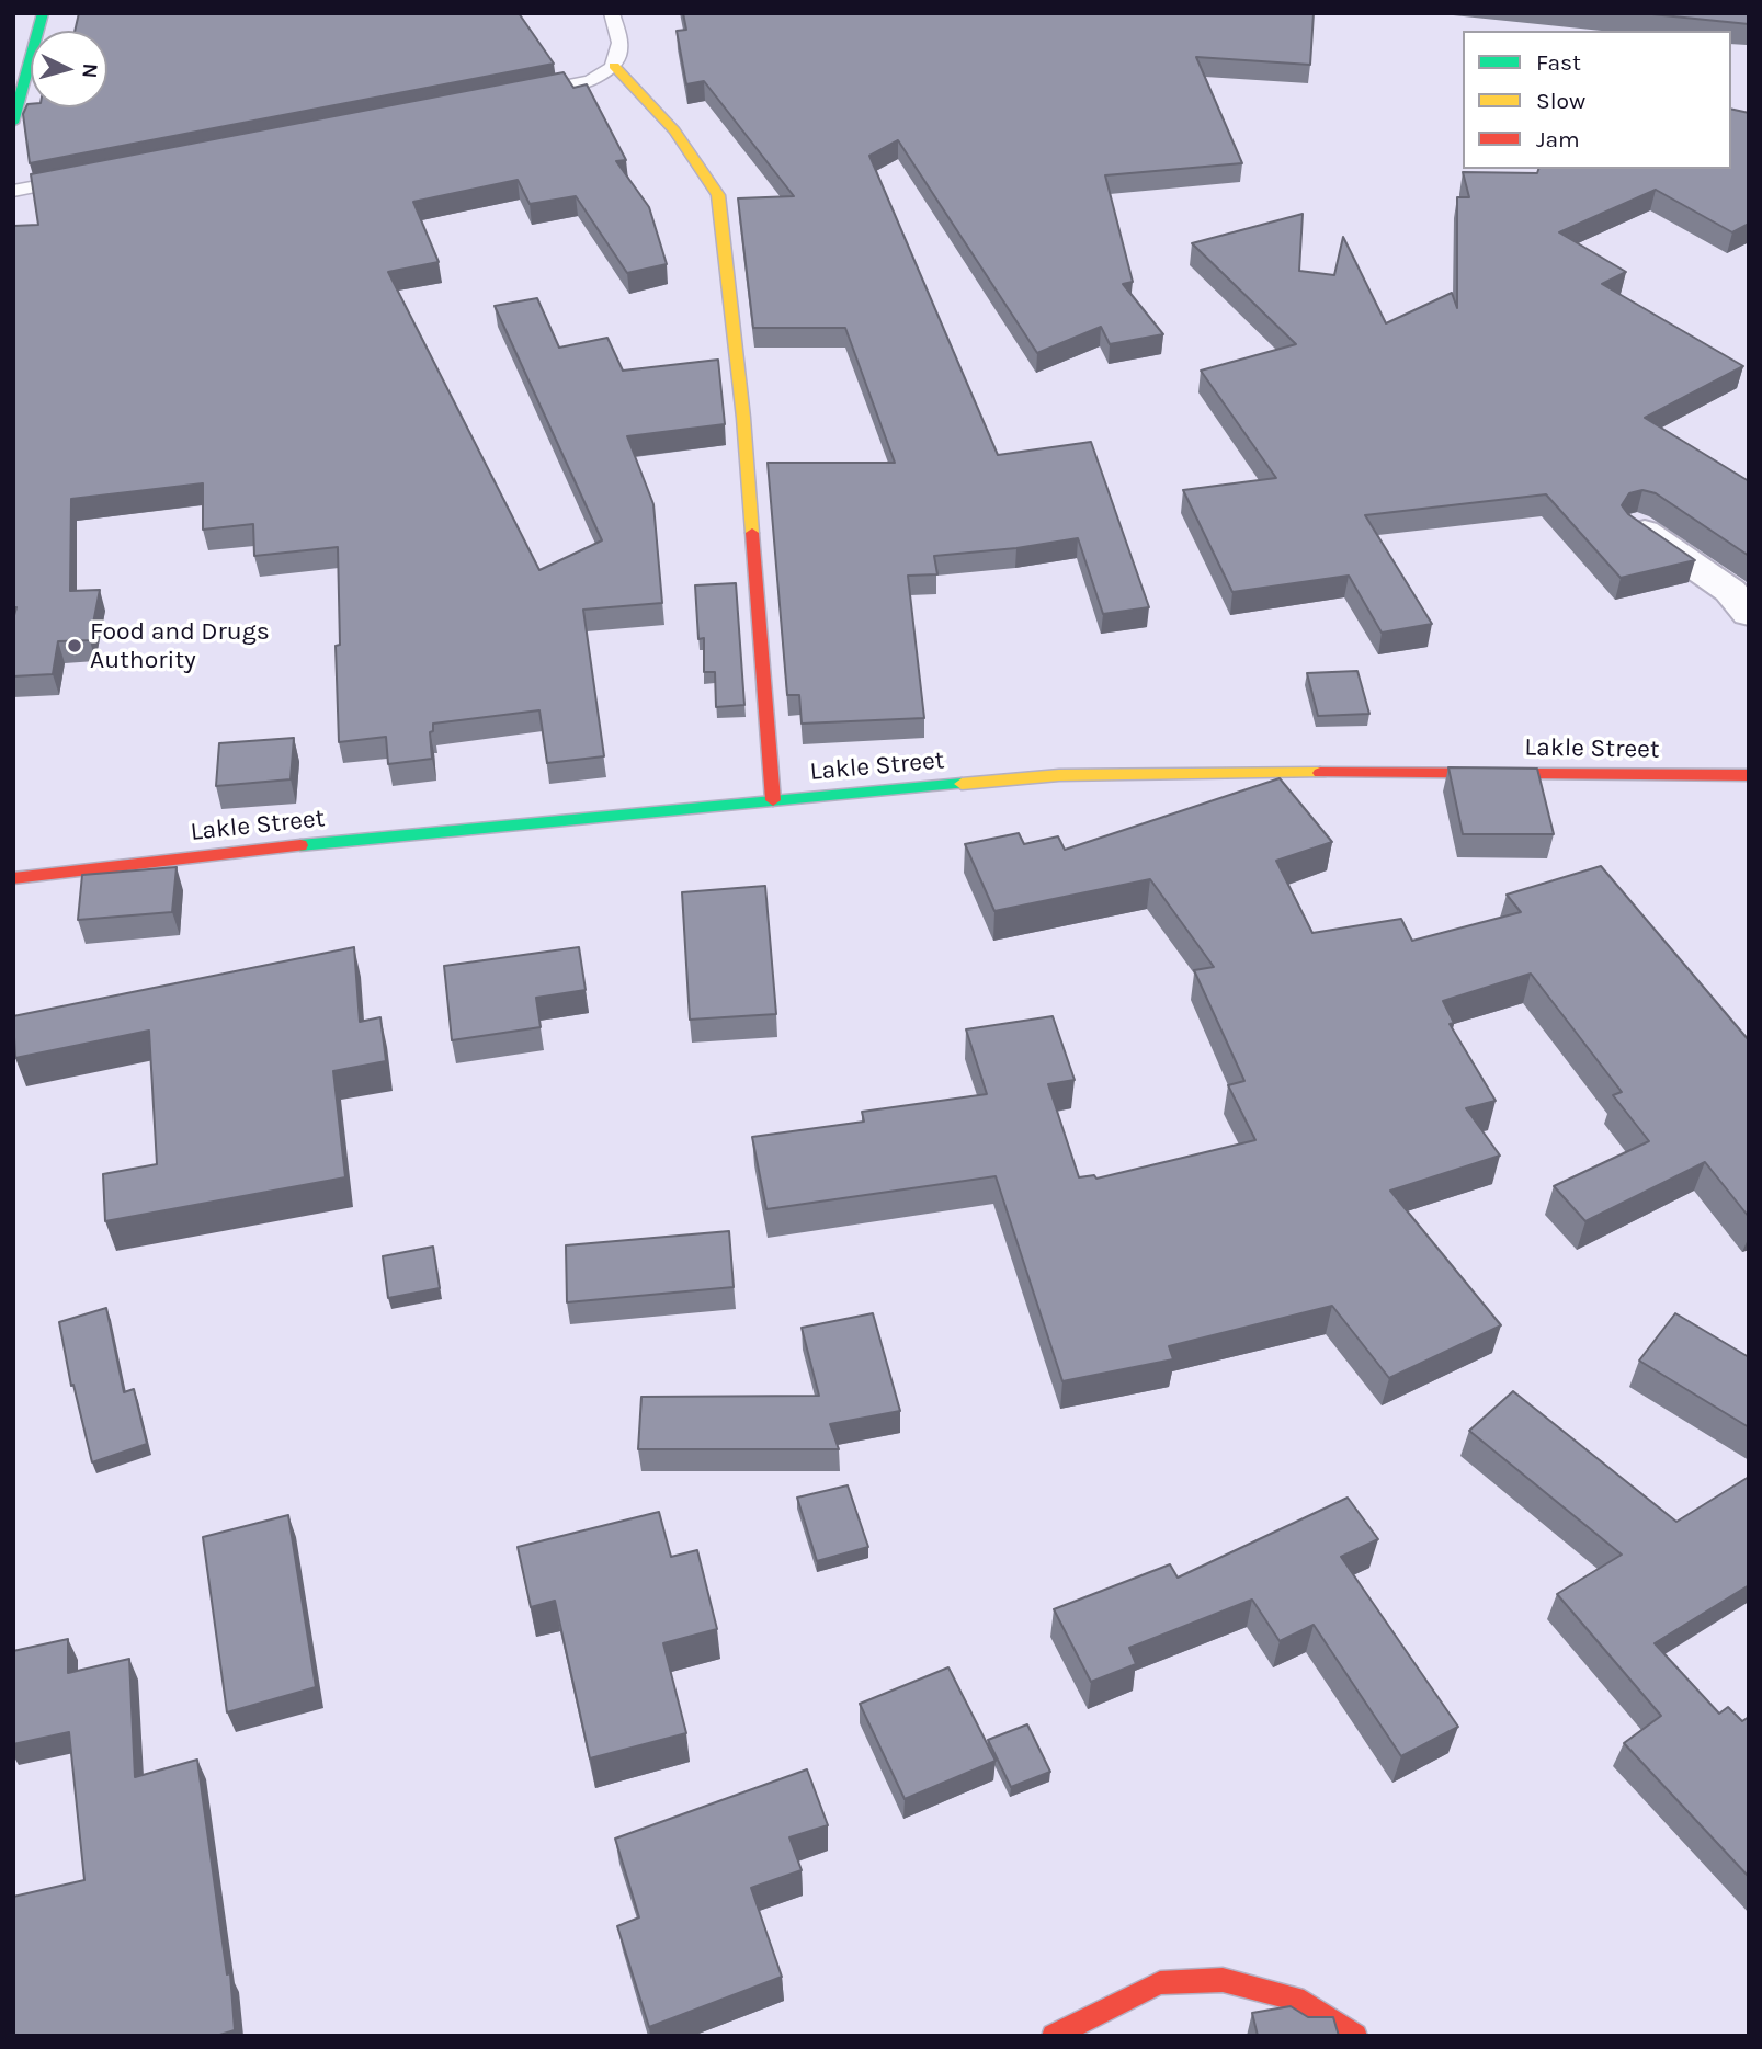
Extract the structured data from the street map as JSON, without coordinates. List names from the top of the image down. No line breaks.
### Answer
{"streets":{"street":["Lakle Street"]},"places":["Food and Drugs Authority"],"legend":["Fast","Slow","Jam"],"north":"right"}
